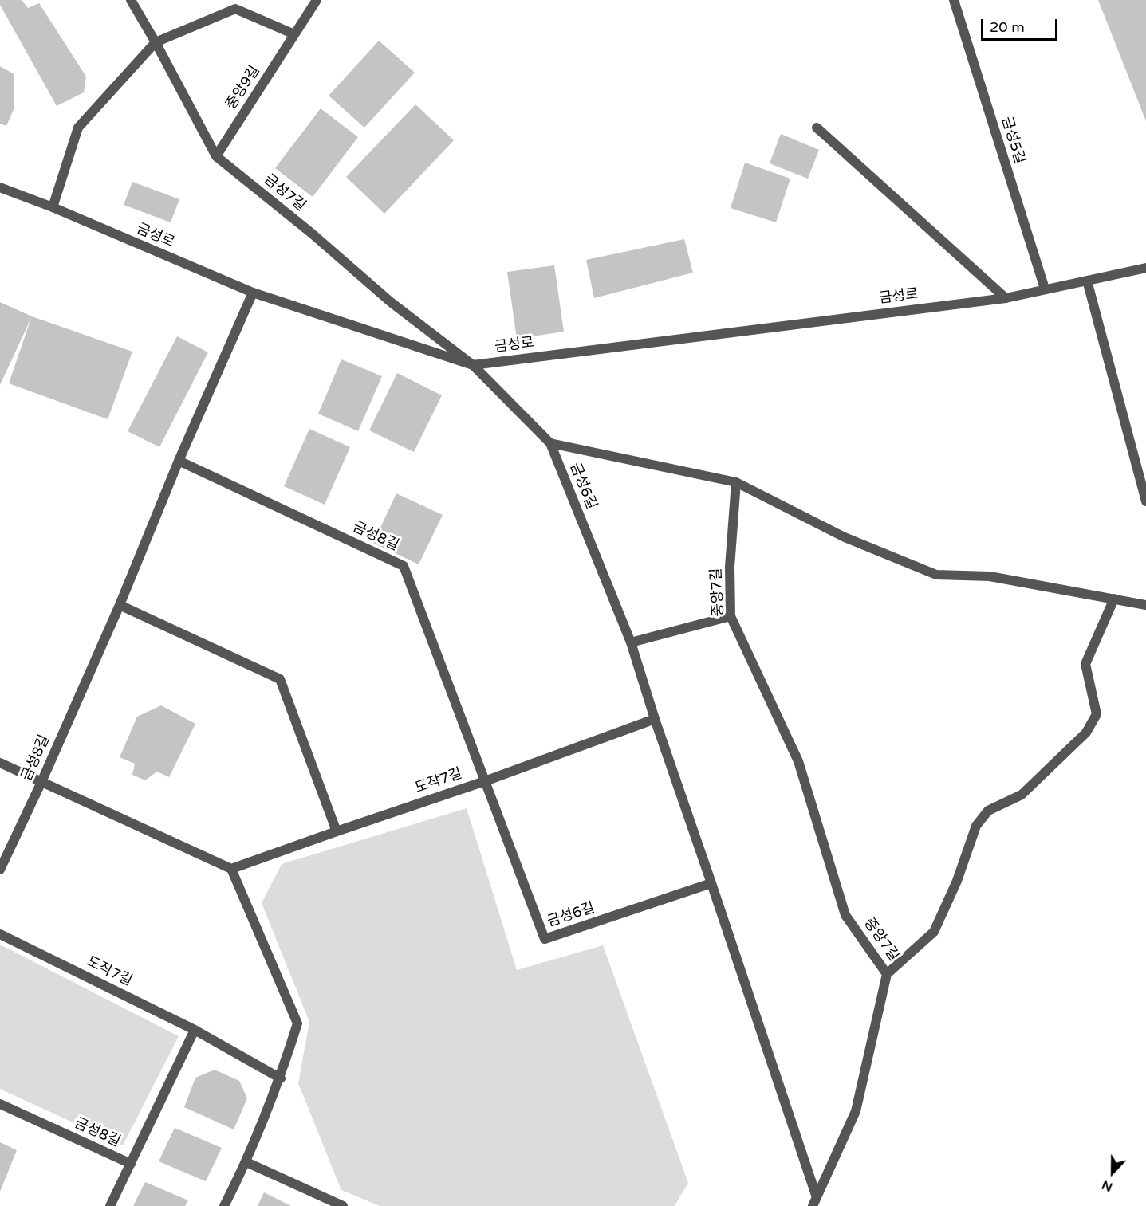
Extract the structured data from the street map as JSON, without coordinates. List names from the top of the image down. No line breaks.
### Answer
{"streets":{"street":["중앙9길","금성5길","금성7길","금성로","금성6길","금성8길","중앙7길","도작7길"]},"crossings":[["중앙9길","금성7길"],["금성5길","금성로"],["금성7길","금성로"],["금성7길","금성6길"],["금성로","금성6길"],["금성로","금성8길"],["금성6길","금성8길"],["금성6길","중앙7길"],["금성6길","도작7길"],["금성8길","도작7길"]],"scale_bar":"20 m","north":"bottom"}
